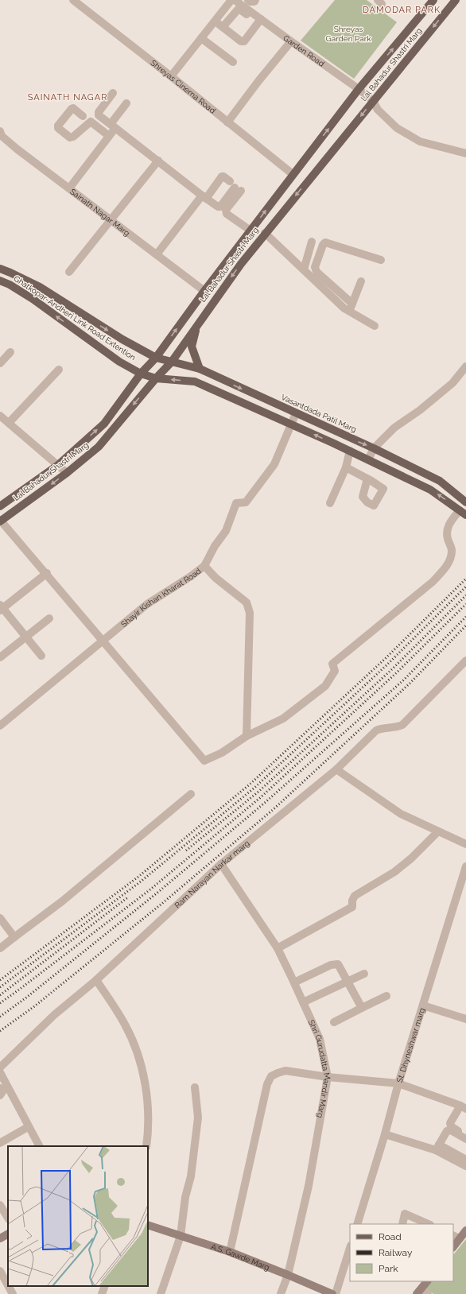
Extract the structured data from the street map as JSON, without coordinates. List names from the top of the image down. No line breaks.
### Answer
{"streets":{"main road":["Lal Bahadur Shastri Marg","Ghatkopar-Andheri Link Road Extention","Vasantdada Patil Marg"],"street":["Garden Road","Shreyas Cinema Road","Sainath Nagar Marg","Shayir Kishan Kharat Road","Ram Narayan Narkar marg","St. Dhyneshwar marg","Shri Gurudatta Mandir Marg","A.S. Gawde Marg"]},"crossings":[["Garden Road","Lal Bahadur Shastri Marg"],["Lal Bahadur Shastri Marg","Shreyas Cinema Road"],["Lal Bahadur Shastri Marg","Sainath Nagar Marg"],["Lal Bahadur Shastri Marg","Ghatkopar-Andheri Link Road Extention"],["Lal Bahadur Shastri Marg","Vasantdada Patil Marg"],["Ghatkopar-Andheri Link Road Extention","Vasantdada Patil Marg"],["Ram Narayan Narkar marg","Shri Gurudatta Mandir Marg"],["Shri Gurudatta Mandir Marg","A.S. Gawde Marg"]],"districts":["DAMODAR PARK","SAINATH NAGAR"],"parks":["Shreyas Garden Park"],"legend":["Road","Railway","Park"]}
